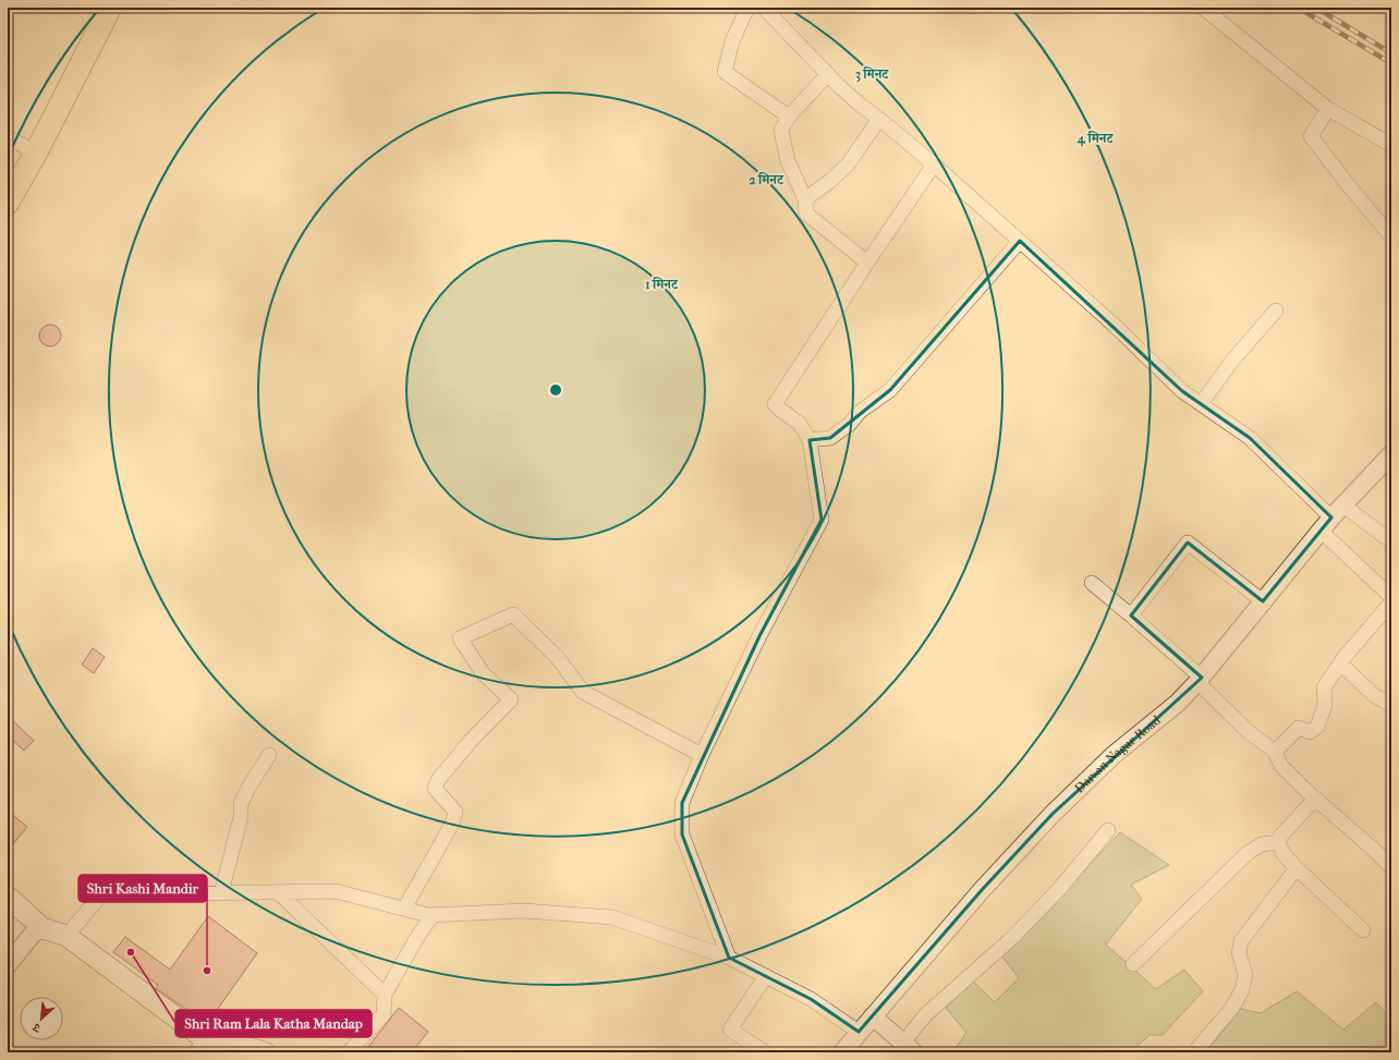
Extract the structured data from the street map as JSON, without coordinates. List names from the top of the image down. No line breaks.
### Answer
{"streets":{"street":["Darsan Nagar Road"]},"places":["Shri Ram Lala Katha Mandap","Shri Kashi Mandir"],"north":"bottom left","rings":["3 मिनट","4 मिनट","2 मिनट","1 मिनट"]}
